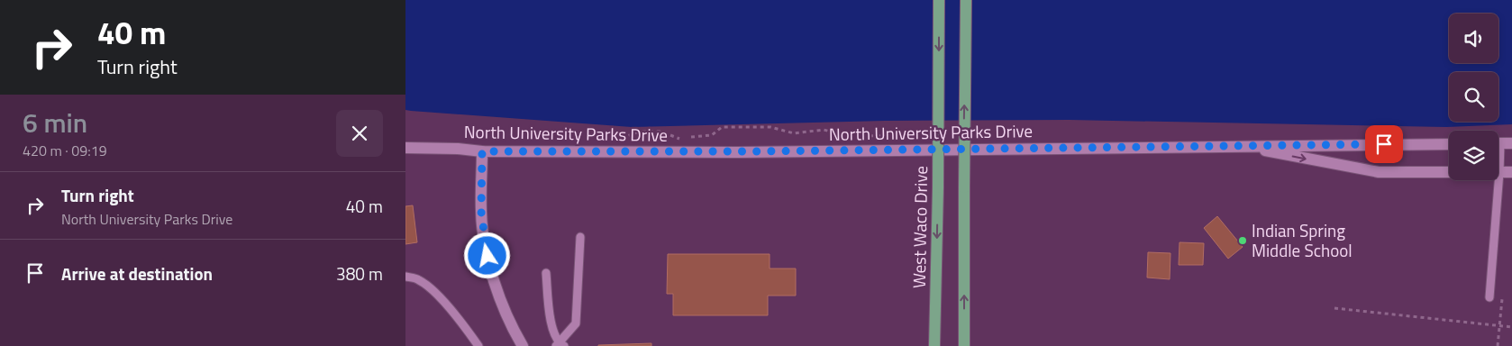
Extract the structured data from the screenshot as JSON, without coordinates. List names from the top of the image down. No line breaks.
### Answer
{"streets":{"main road":["West Waco Drive"],"street":["North University Parks Drive"]},"places":["Indian Spring Middle School"],"page":{"turn":["40 m","Turn right"],"heading":["6 min","420 m · 09:19"],"list":[{"name":"Turn right","note":"North University Parks Drive","value":"40 m"},{"name":"Arrive at destination","value":"380 m"}]}}
